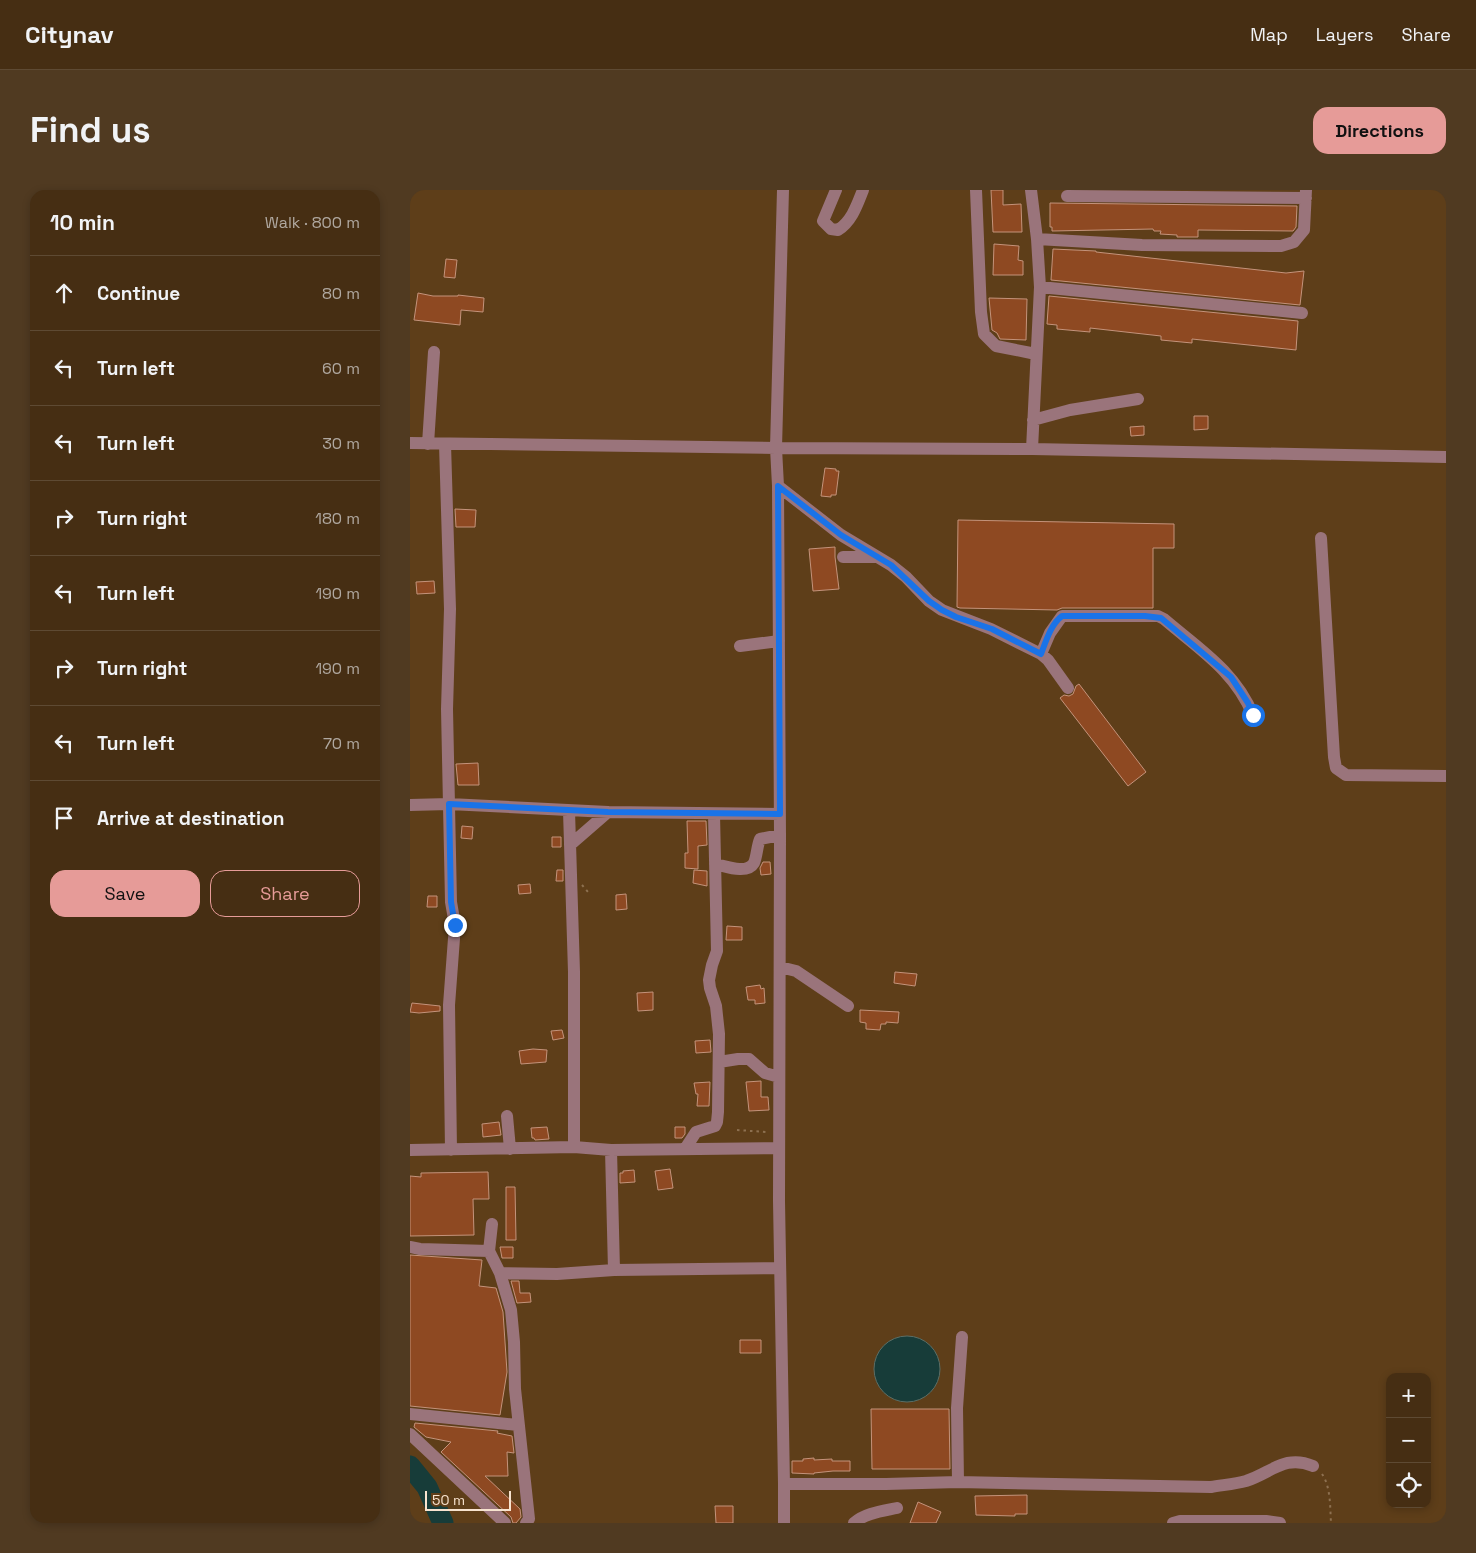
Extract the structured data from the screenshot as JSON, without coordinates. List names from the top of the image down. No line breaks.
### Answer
{"scale_bar":"50 m","page":{"header":"Citynav","nav":["Map","Layers","Share"],"buttons":["Directions",["Save","Share"]],"title":"Find us","heading":["10 min","Walk · 800 m"],"list":[["Continue","80 m"],["Turn left","60 m"],["Turn left","30 m"],["Turn right","180 m"],["Turn left","190 m"],["Turn right","190 m"],["Turn left","70 m"],"Arrive at destination"],"map_buttons":["+","−"],"scale":"50 m"}}
